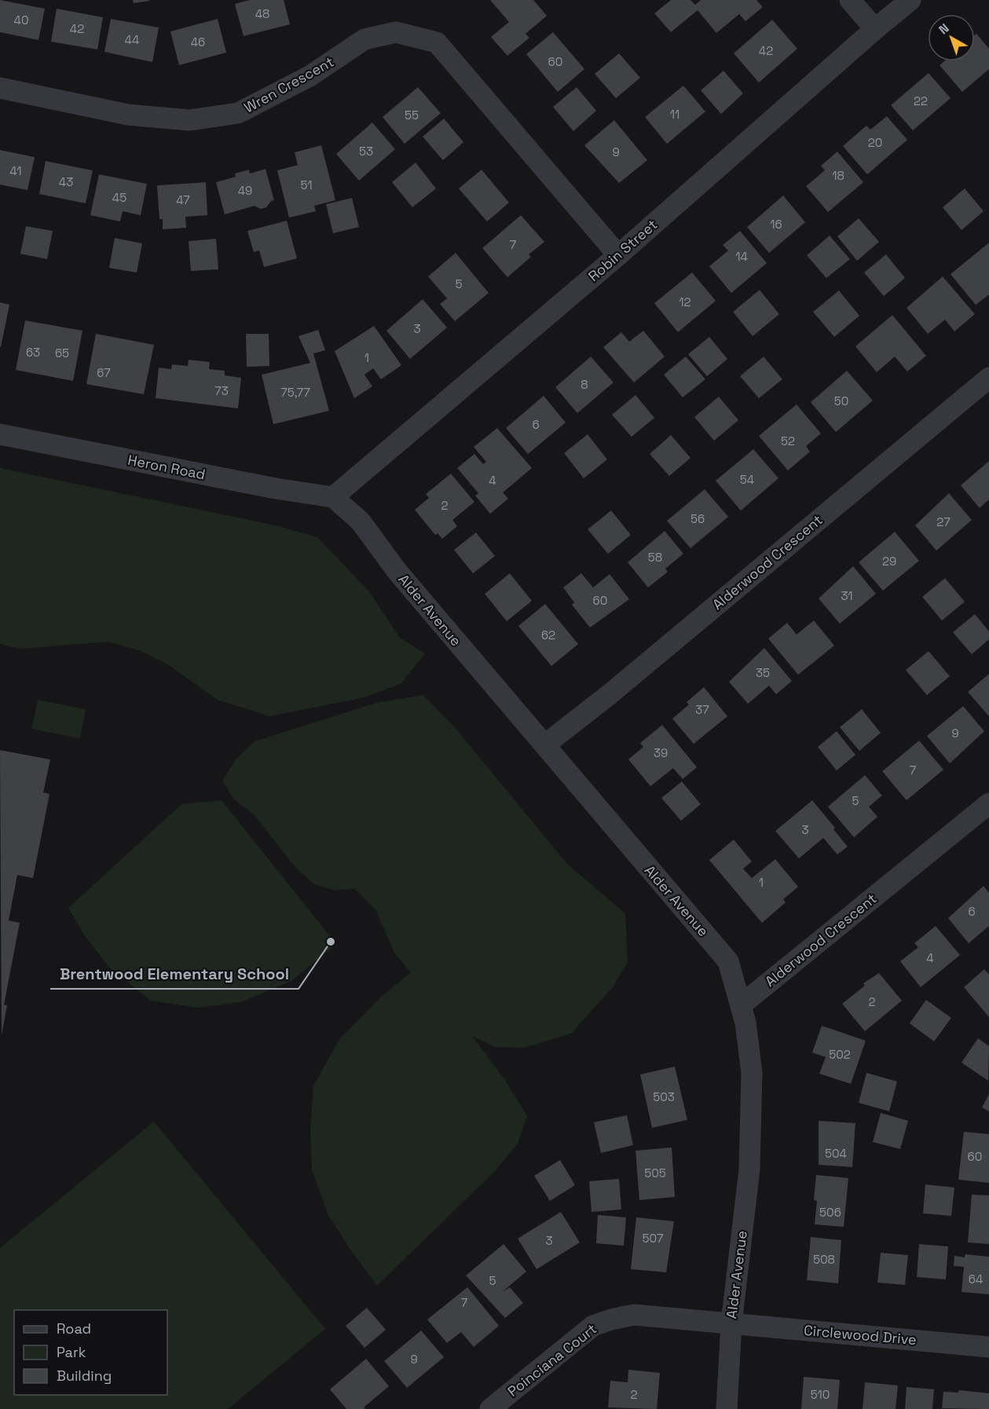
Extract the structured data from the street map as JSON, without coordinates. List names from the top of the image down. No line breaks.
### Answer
{"streets":{"street":["Wren Crescent","Robin Street","Heron Road","Alderwood Crescent","Alder Avenue","Circlewood Drive","Poinciana Court"]},"crossings":[["Wren Crescent","Robin Street"],["Robin Street","Heron Road"],["Robin Street","Alder Avenue"],["Heron Road","Alder Avenue"],["Alderwood Crescent","Alder Avenue"],["Alder Avenue","Circlewood Drive"],["Alder Avenue","Poinciana Court"],["Circlewood Drive","Poinciana Court"]],"places":["Brentwood Elementary School"],"house_numbers":["48","40","42","44","46","42","60","22","11","55","20","53","9","41","18","43","51","49","45","47","16","7","14","5","12","3","63","65","1","67","8","73","75,77","50","6","52","54","4","2","56","27","58","29","31","60","62","35","37","9","39","7","5","3","1","6","4","2","502","503","504","60","505","506","507","3","508","64","5","7","9","2","510"],"legend":["Road","Park","Building"],"north":"top left"}
